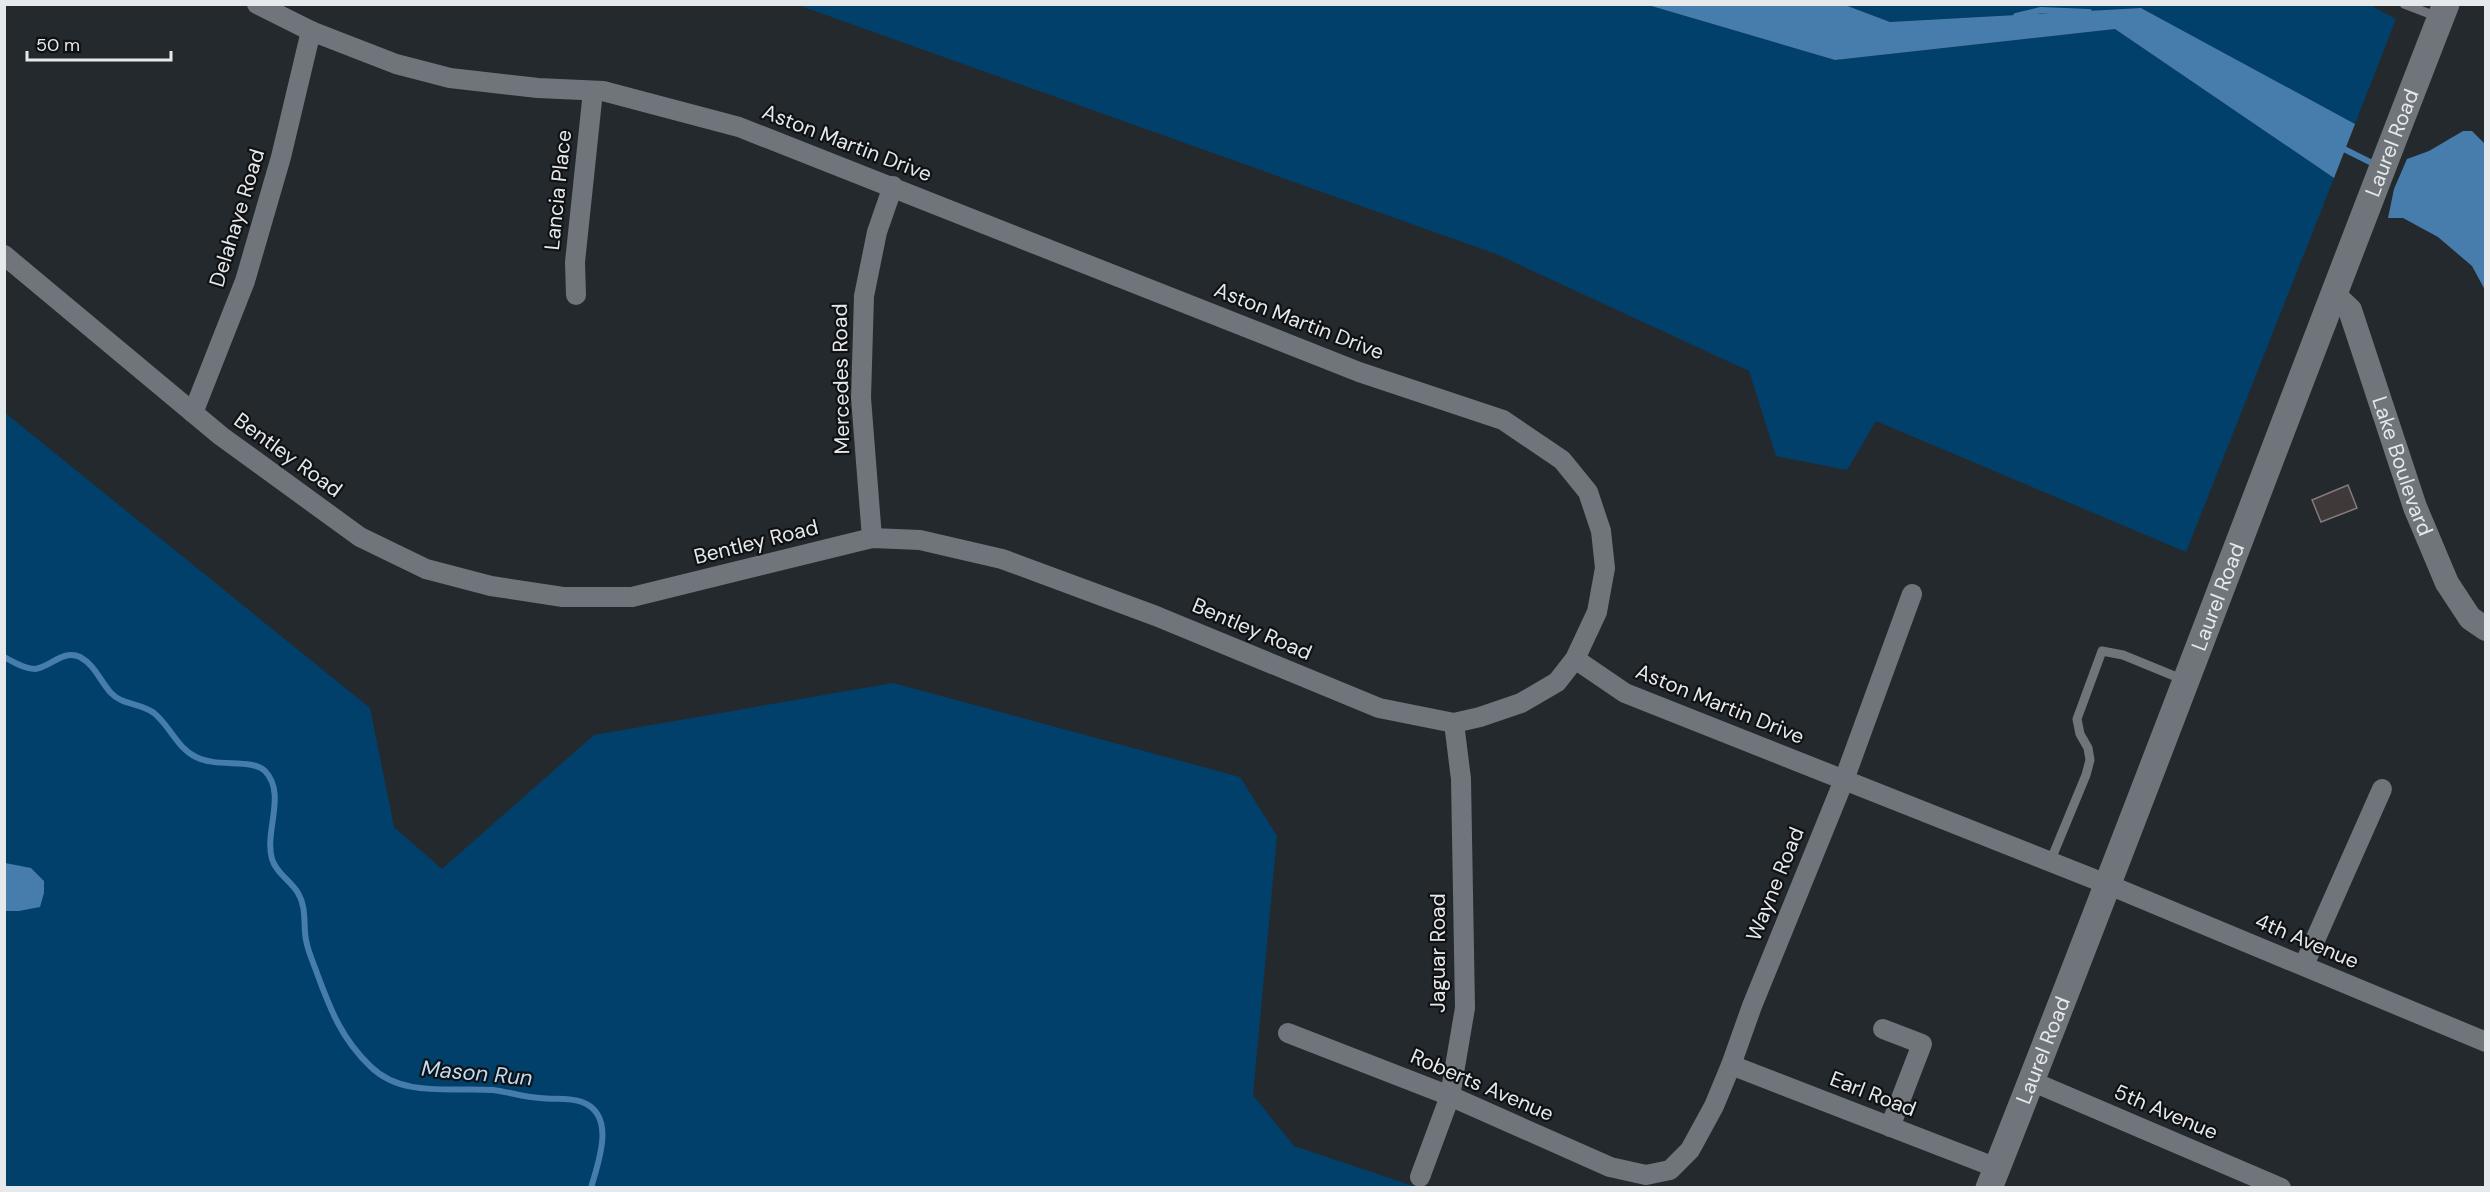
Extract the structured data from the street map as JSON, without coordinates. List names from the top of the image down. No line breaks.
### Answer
{"streets":{"main road":["Laurel Road"],"street":["Aston Martin Drive","Lancia Place","Delahaye Road","Mercedes Road","Bentley Road","Lake Boulevard","Wayne Road","4th Avenue","Jaguar Road","Roberts Avenue","Earl Road","5th Avenue"]},"crossings":[["Aston Martin Drive","Laurel Road"],["Aston Martin Drive","Lancia Place"],["Aston Martin Drive","Delahaye Road"],["Aston Martin Drive","Mercedes Road"],["Aston Martin Drive","Bentley Road"],["Aston Martin Drive","Wayne Road"],["Aston Martin Drive","4th Avenue"],["Laurel Road","Lake Boulevard"],["Laurel Road","4th Avenue"],["Laurel Road","Earl Road"],["Laurel Road","5th Avenue"],["Delahaye Road","Bentley Road"],["Mercedes Road","Bentley Road"],["Bentley Road","Jaguar Road"],["Wayne Road","Roberts Avenue"],["Wayne Road","Earl Road"],["Jaguar Road","Roberts Avenue"]],"water":["Mason Run"],"scale_bar":"50 m"}
